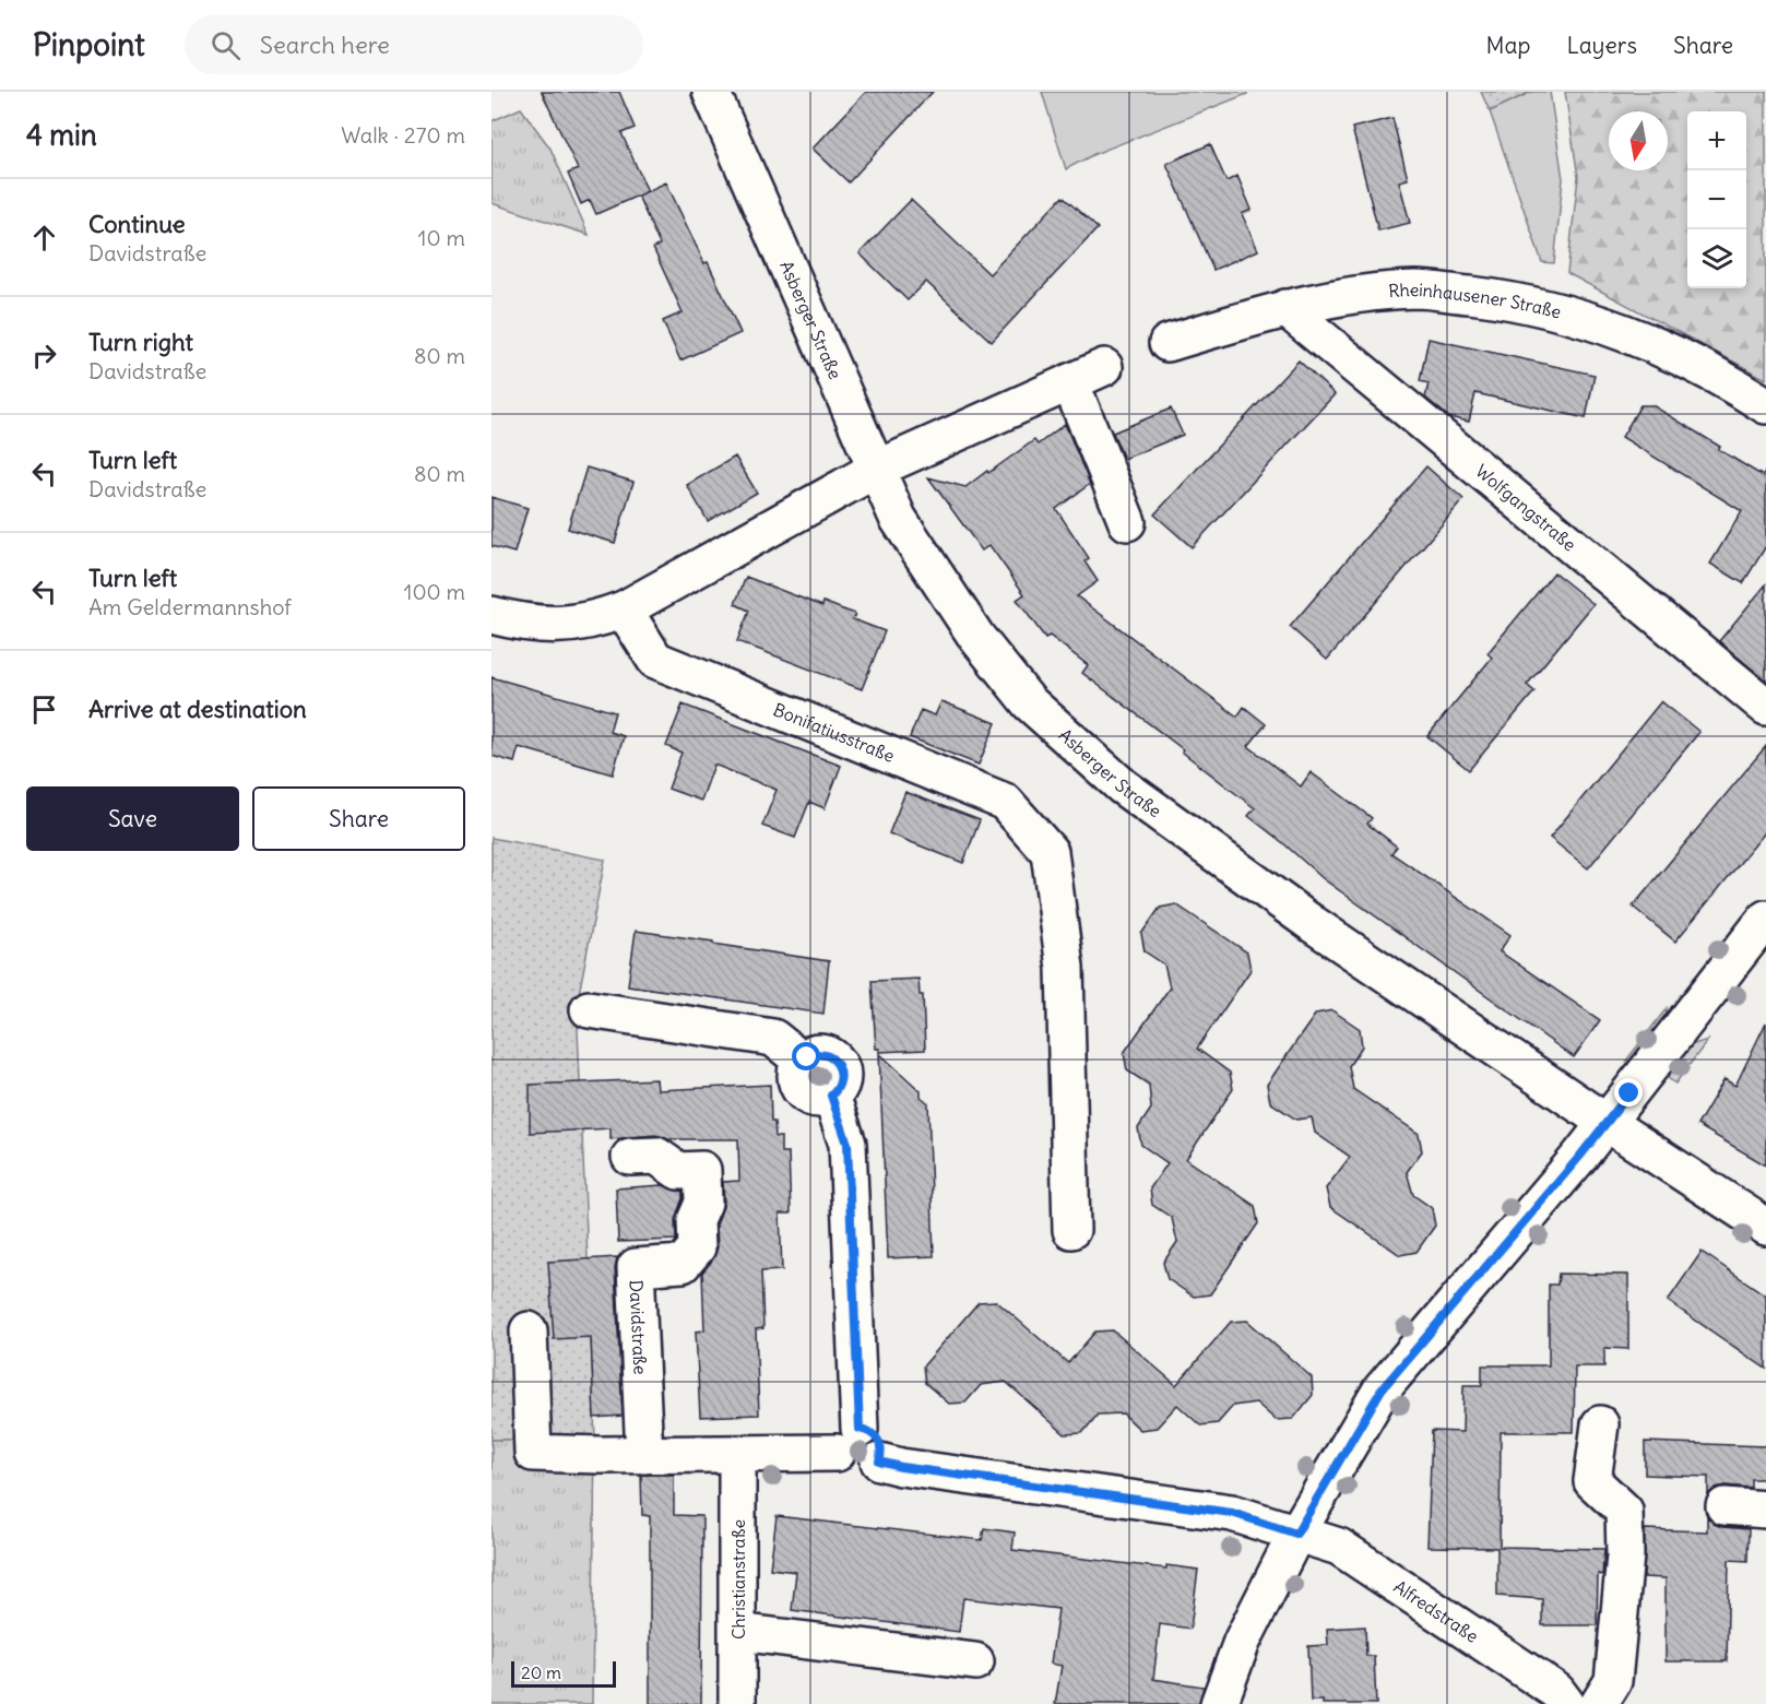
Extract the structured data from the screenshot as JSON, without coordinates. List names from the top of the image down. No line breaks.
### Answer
{"streets":{"street":["Rheinhausener Straße","Asberger Straße","Wolfgangstraße","Bonifatiusstraße","Davidstraße","Christianstraße","Alfredstraße"]},"crossings":[["Rheinhausener Straße","Wolfgangstraße"]],"scale_bar":"20 m","north":"bottom","page":{"header":"Pinpoint","search":"Search here","nav":["Map","Layers","Share"],"heading":["4 min","Walk · 270 m"],"map_buttons":["+","−"],"list":[["Continue","Davidstraße","10 m"],["Turn right","Davidstraße","80 m"],["Turn left","Davidstraße","80 m"],["Turn left","Am Geldermannshof","100 m"],"Arrive at destination"],"buttons":["Save","Share"],"scale":"20 m"}}
